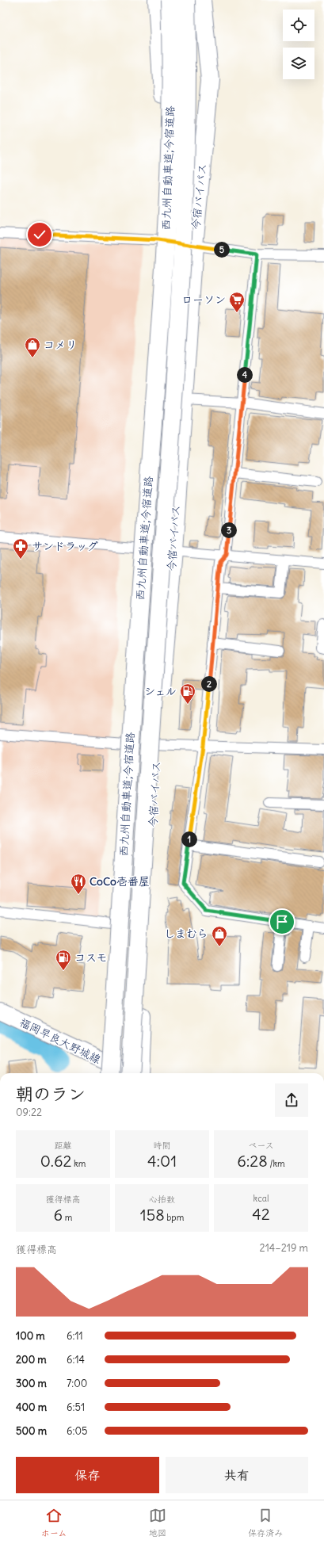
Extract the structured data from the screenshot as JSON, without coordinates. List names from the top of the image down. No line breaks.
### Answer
{"streets":{"highway":["西九州自動車道;今宿道路","今宿バイパス"],"main road":["福岡早良大野城線"]},"crossings":[["西九州自動車道;今宿道路","福岡早良大野城線"]],"places":{"supermarket":["ローソン"],"shop":["コメリ","しまむら"],"pharmacy":["サンドラッグ"],"fuel station":["シェル","コスモ"],"restaurant":["CoCo壱番屋"]},"page":{"pins":["5","4","3","2","1"],"heading":["朝のラン","09:22"],"stats":[["距離","0.62 km"],["時間","4:01"],["ペース","6:28 /km"],["獲得標高","6 m"],["心拍数","158 bpm"],["kcal","42"]],"chart":["獲得標高","214–219 m"],"list":[{"name":"100 m","note":"6:11"},{"name":"200 m","note":"6:14"},{"name":"300 m","note":"7:00"},{"name":"400 m","note":"6:51"},{"name":"500 m","note":"6:05"}],"buttons":["保存","共有"],"tabs":["ホーム","地図","保存済み"]}}
